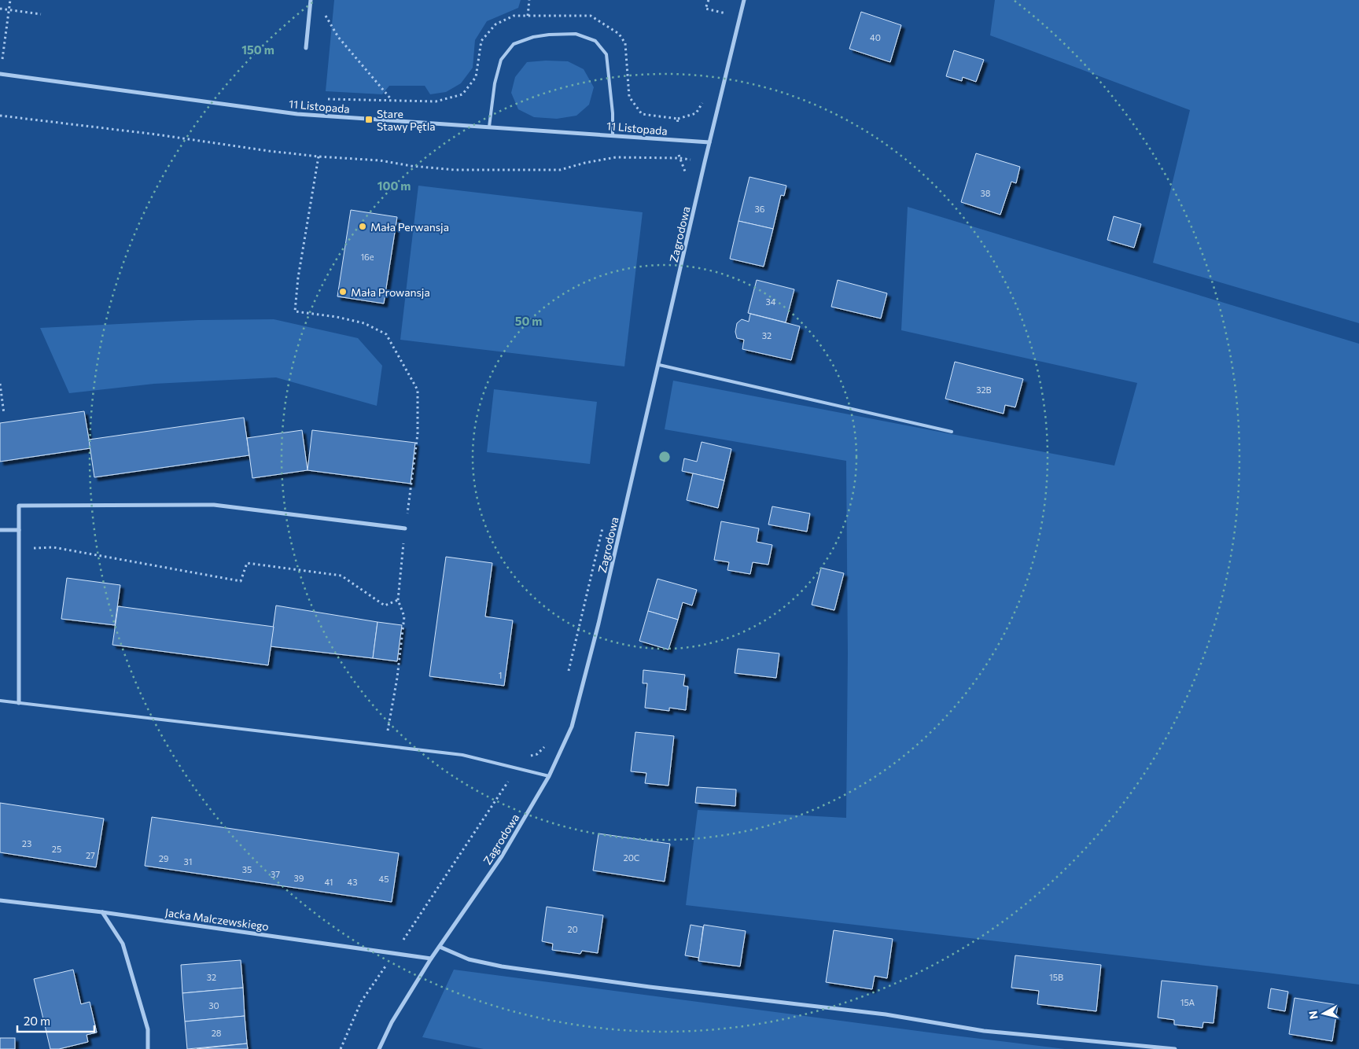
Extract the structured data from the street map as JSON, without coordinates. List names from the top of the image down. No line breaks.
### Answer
{"streets":{"street":["11 Listopada","Zagrodowa","Jacka Malczewskiego"]},"crossings":[["11 Listopada","Zagrodowa"],["Zagrodowa","Jacka Malczewskiego"]],"places":{"transit":["Stare Stawy Pętla"],"other":["Mała Perwansja","Mała Prowansja"]},"house_numbers":["40","38","36","16e","34","32","32B","1","23","25","27","20C","29","31","35","37","39","45","41","43","20","32","15B","15A","30","28"],"scale_bar":"20 m","north":"left","rings":["150 m","100 m","50 m"]}
